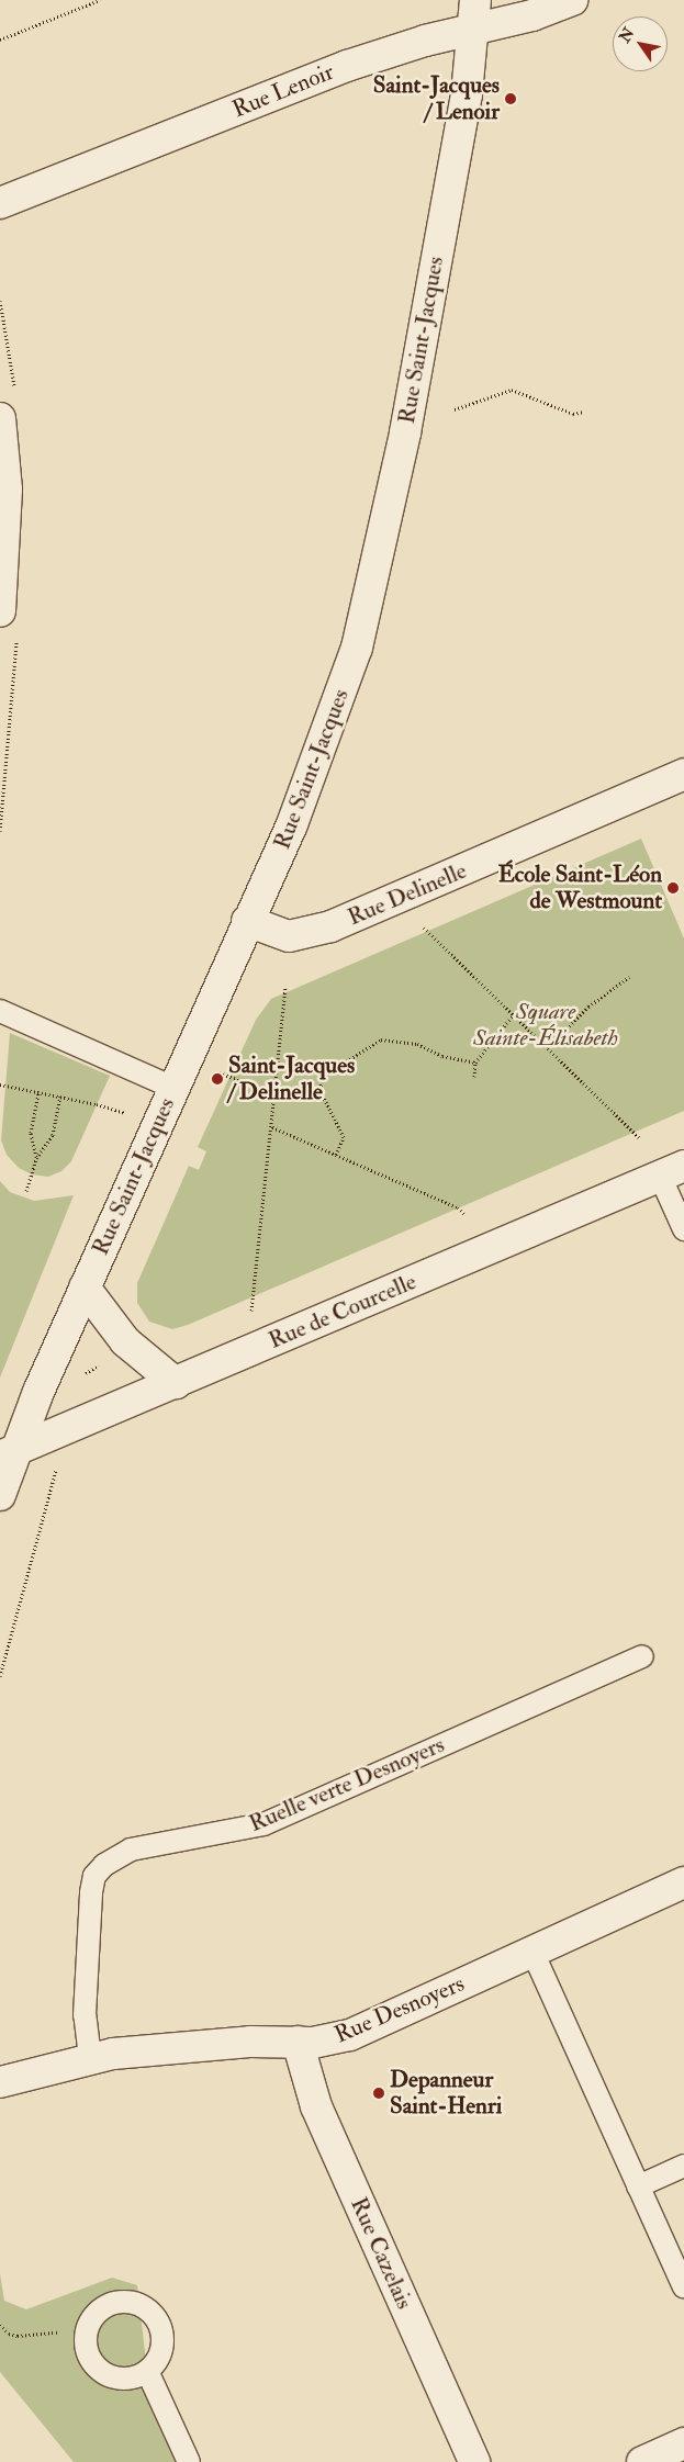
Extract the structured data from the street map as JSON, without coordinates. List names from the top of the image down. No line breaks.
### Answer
{"streets":{"street":["Rue Lenoir","Rue Saint-Jacques","Rue Delinelle","Rue de Courcelle","Rue Desnoyers","Rue Cazelais"],"lane":["Ruelle verte Desnoyers"]},"crossings":[["Rue Lenoir","Rue Saint-Jacques"],["Rue Saint-Jacques","Rue Delinelle"],["Rue Saint-Jacques","Rue de Courcelle"],["Ruelle verte Desnoyers","Rue Desnoyers"],["Rue Desnoyers","Rue Cazelais"]],"parks":["Square Sainte-Élisabeth"],"places":["Saint-Jacques / Lenoir","École Saint-Léon de Westmount","Saint-Jacques / Delinelle","Depanneur Saint-Henri"],"north":"top left"}
